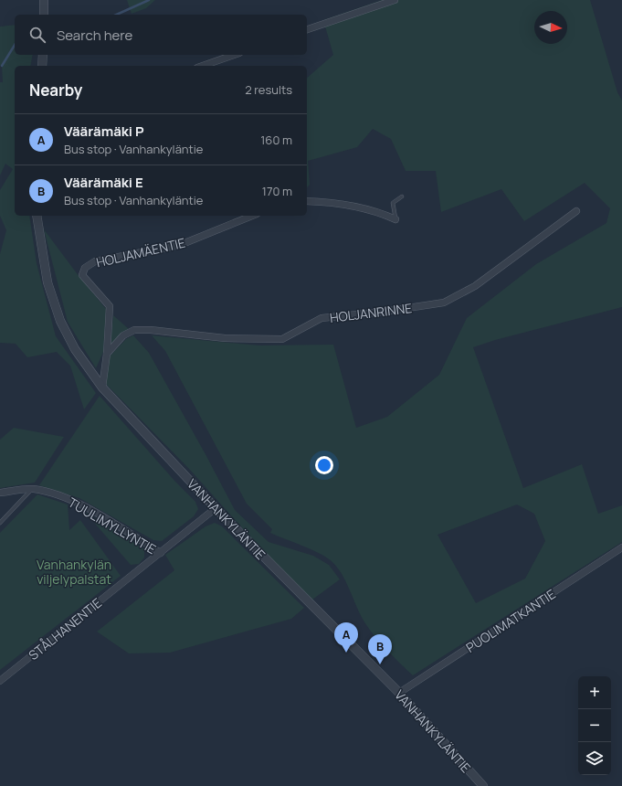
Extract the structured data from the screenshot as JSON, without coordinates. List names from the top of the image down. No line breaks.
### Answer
{"streets":{"street":["HOLJAMÄENTIE","HOLJANRINNE","VANHANKYLÄNTIE","TUULIMYLLYNTIE","PUOLIMATKANTIE","STÅLHANENTIE"]},"crossings":[["HOLJAMÄENTIE","HOLJANRINNE"],["HOLJAMÄENTIE","VANHANKYLÄNTIE"],["VANHANKYLÄNTIE","PUOLIMATKANTIE"],["VANHANKYLÄNTIE","STÅLHANENTIE"],["TUULIMYLLYNTIE","STÅLHANENTIE"]],"parks":["Vanhankylän viljelypalstat"],"north":"right","page":{"search":"Search here","heading":["Nearby","2 results"],"list":[{"mark":"A","name":"Väärämäki P","note":"Bus stop · Vanhankyläntie","value":"160 m"},{"mark":"B","name":"Väärämäki E","note":"Bus stop · Vanhankyläntie","value":"170 m"}],"pins":["A","B"],"map_buttons":["+","−"]}}
